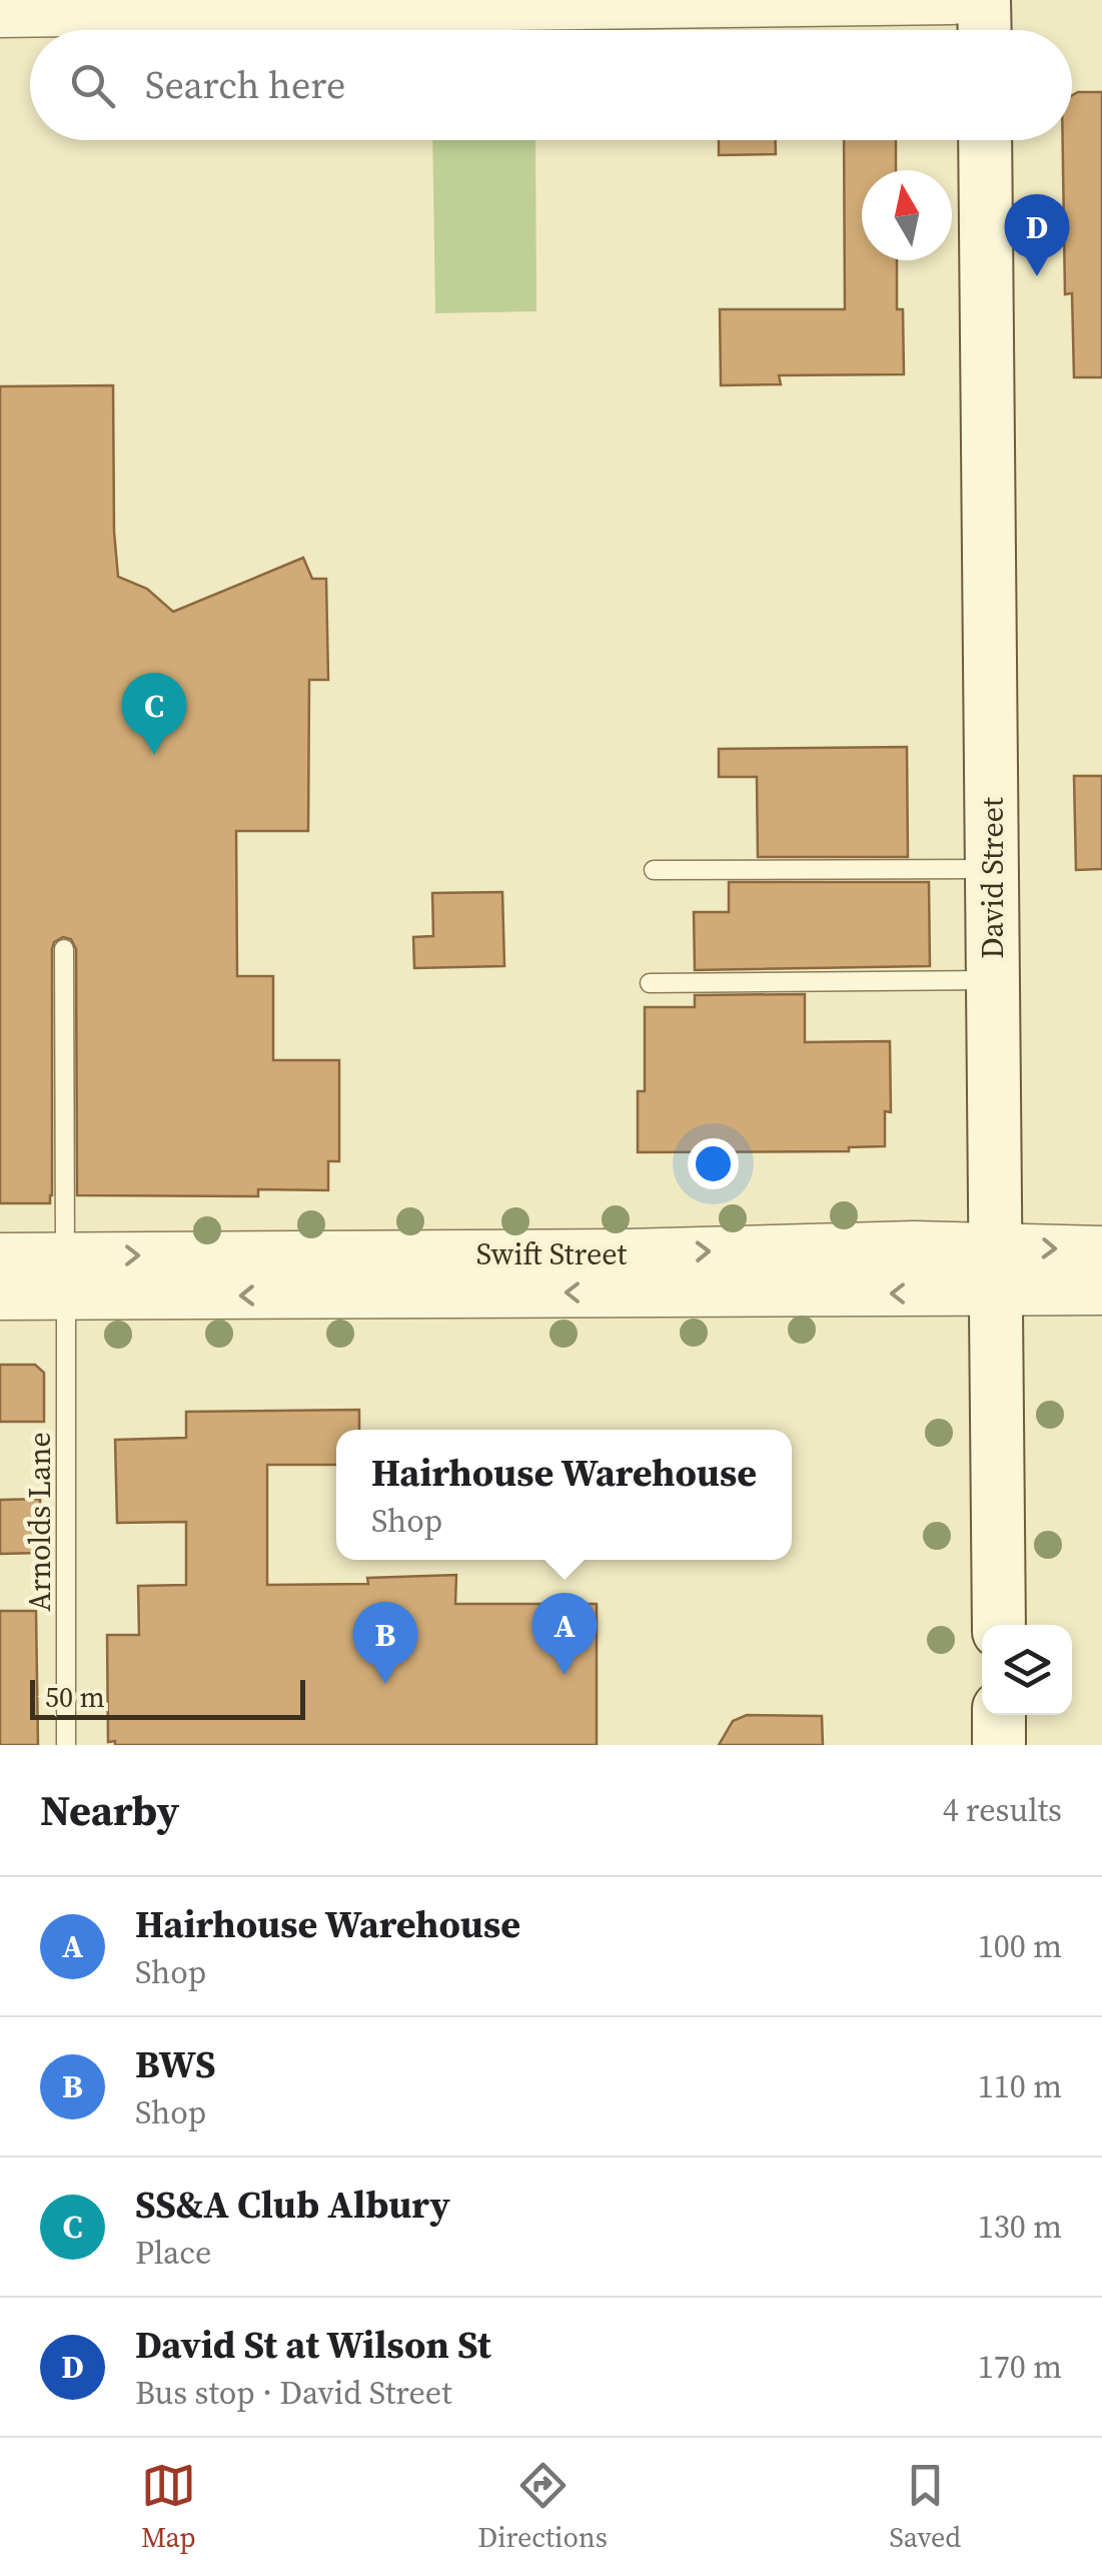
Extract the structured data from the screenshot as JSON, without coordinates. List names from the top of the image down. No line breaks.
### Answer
{"streets":{"main road":["David Street"],"street":["Swift Street"],"lane":["Arnolds Lane"]},"crossings":[["David Street","Swift Street"],["Swift Street","Arnolds Lane"]],"scale_bar":"50 m","north":"top","page":{"search":"Search here","pins":["D","C","A","B"],"popup":["Hairhouse Warehouse","Shop"],"scale":"50 m","heading":["Nearby","4 results"],"list":[{"mark":"A","name":"Hairhouse Warehouse","note":"Shop","value":"100 m"},{"mark":"B","name":"BWS","note":"Shop","value":"110 m"},{"mark":"C","name":"SS&A Club Albury","note":"Place","value":"130 m"},{"mark":"D","name":"David St at Wilson St","note":"Bus stop · David Street","value":"170 m"}],"nav":["Map","Directions","Saved"]}}
